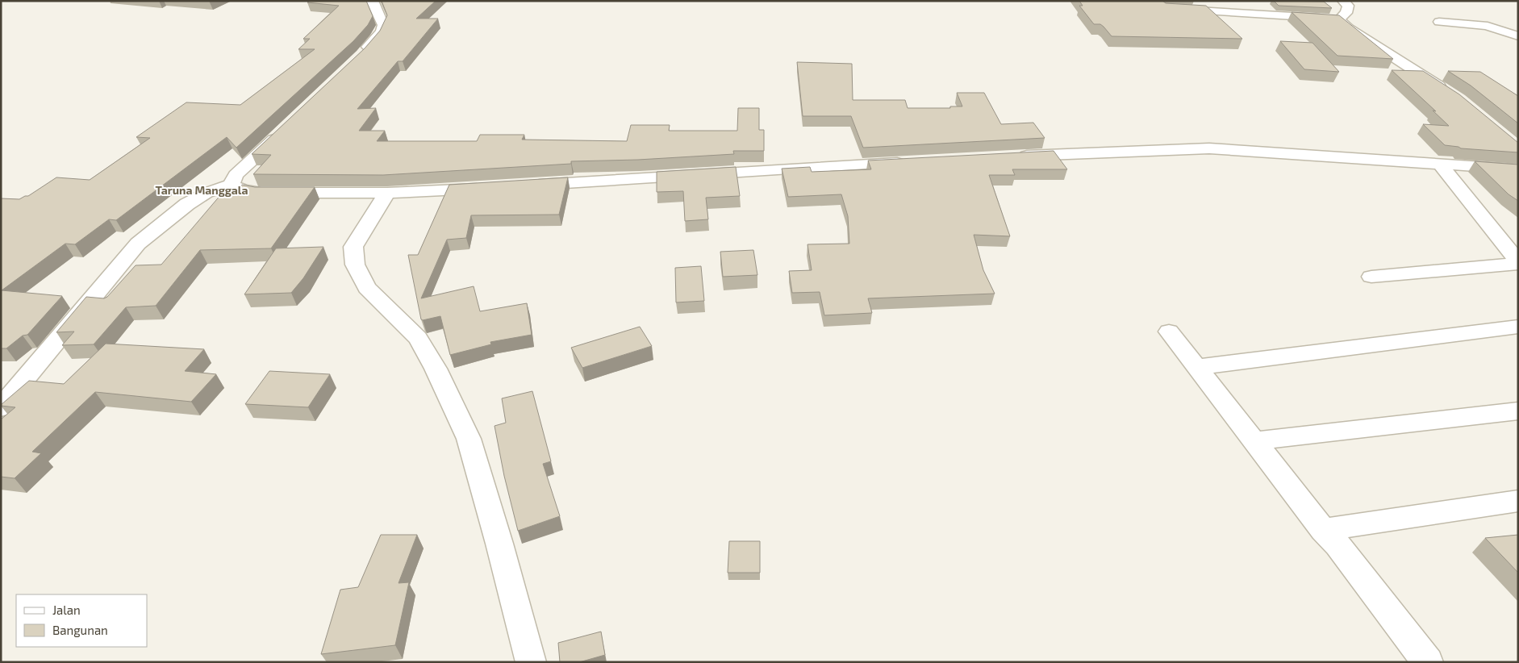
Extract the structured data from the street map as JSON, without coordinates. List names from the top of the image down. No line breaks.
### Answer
{"districts":["Taruna Manggala"],"legend":["Jalan","Bangunan"]}
